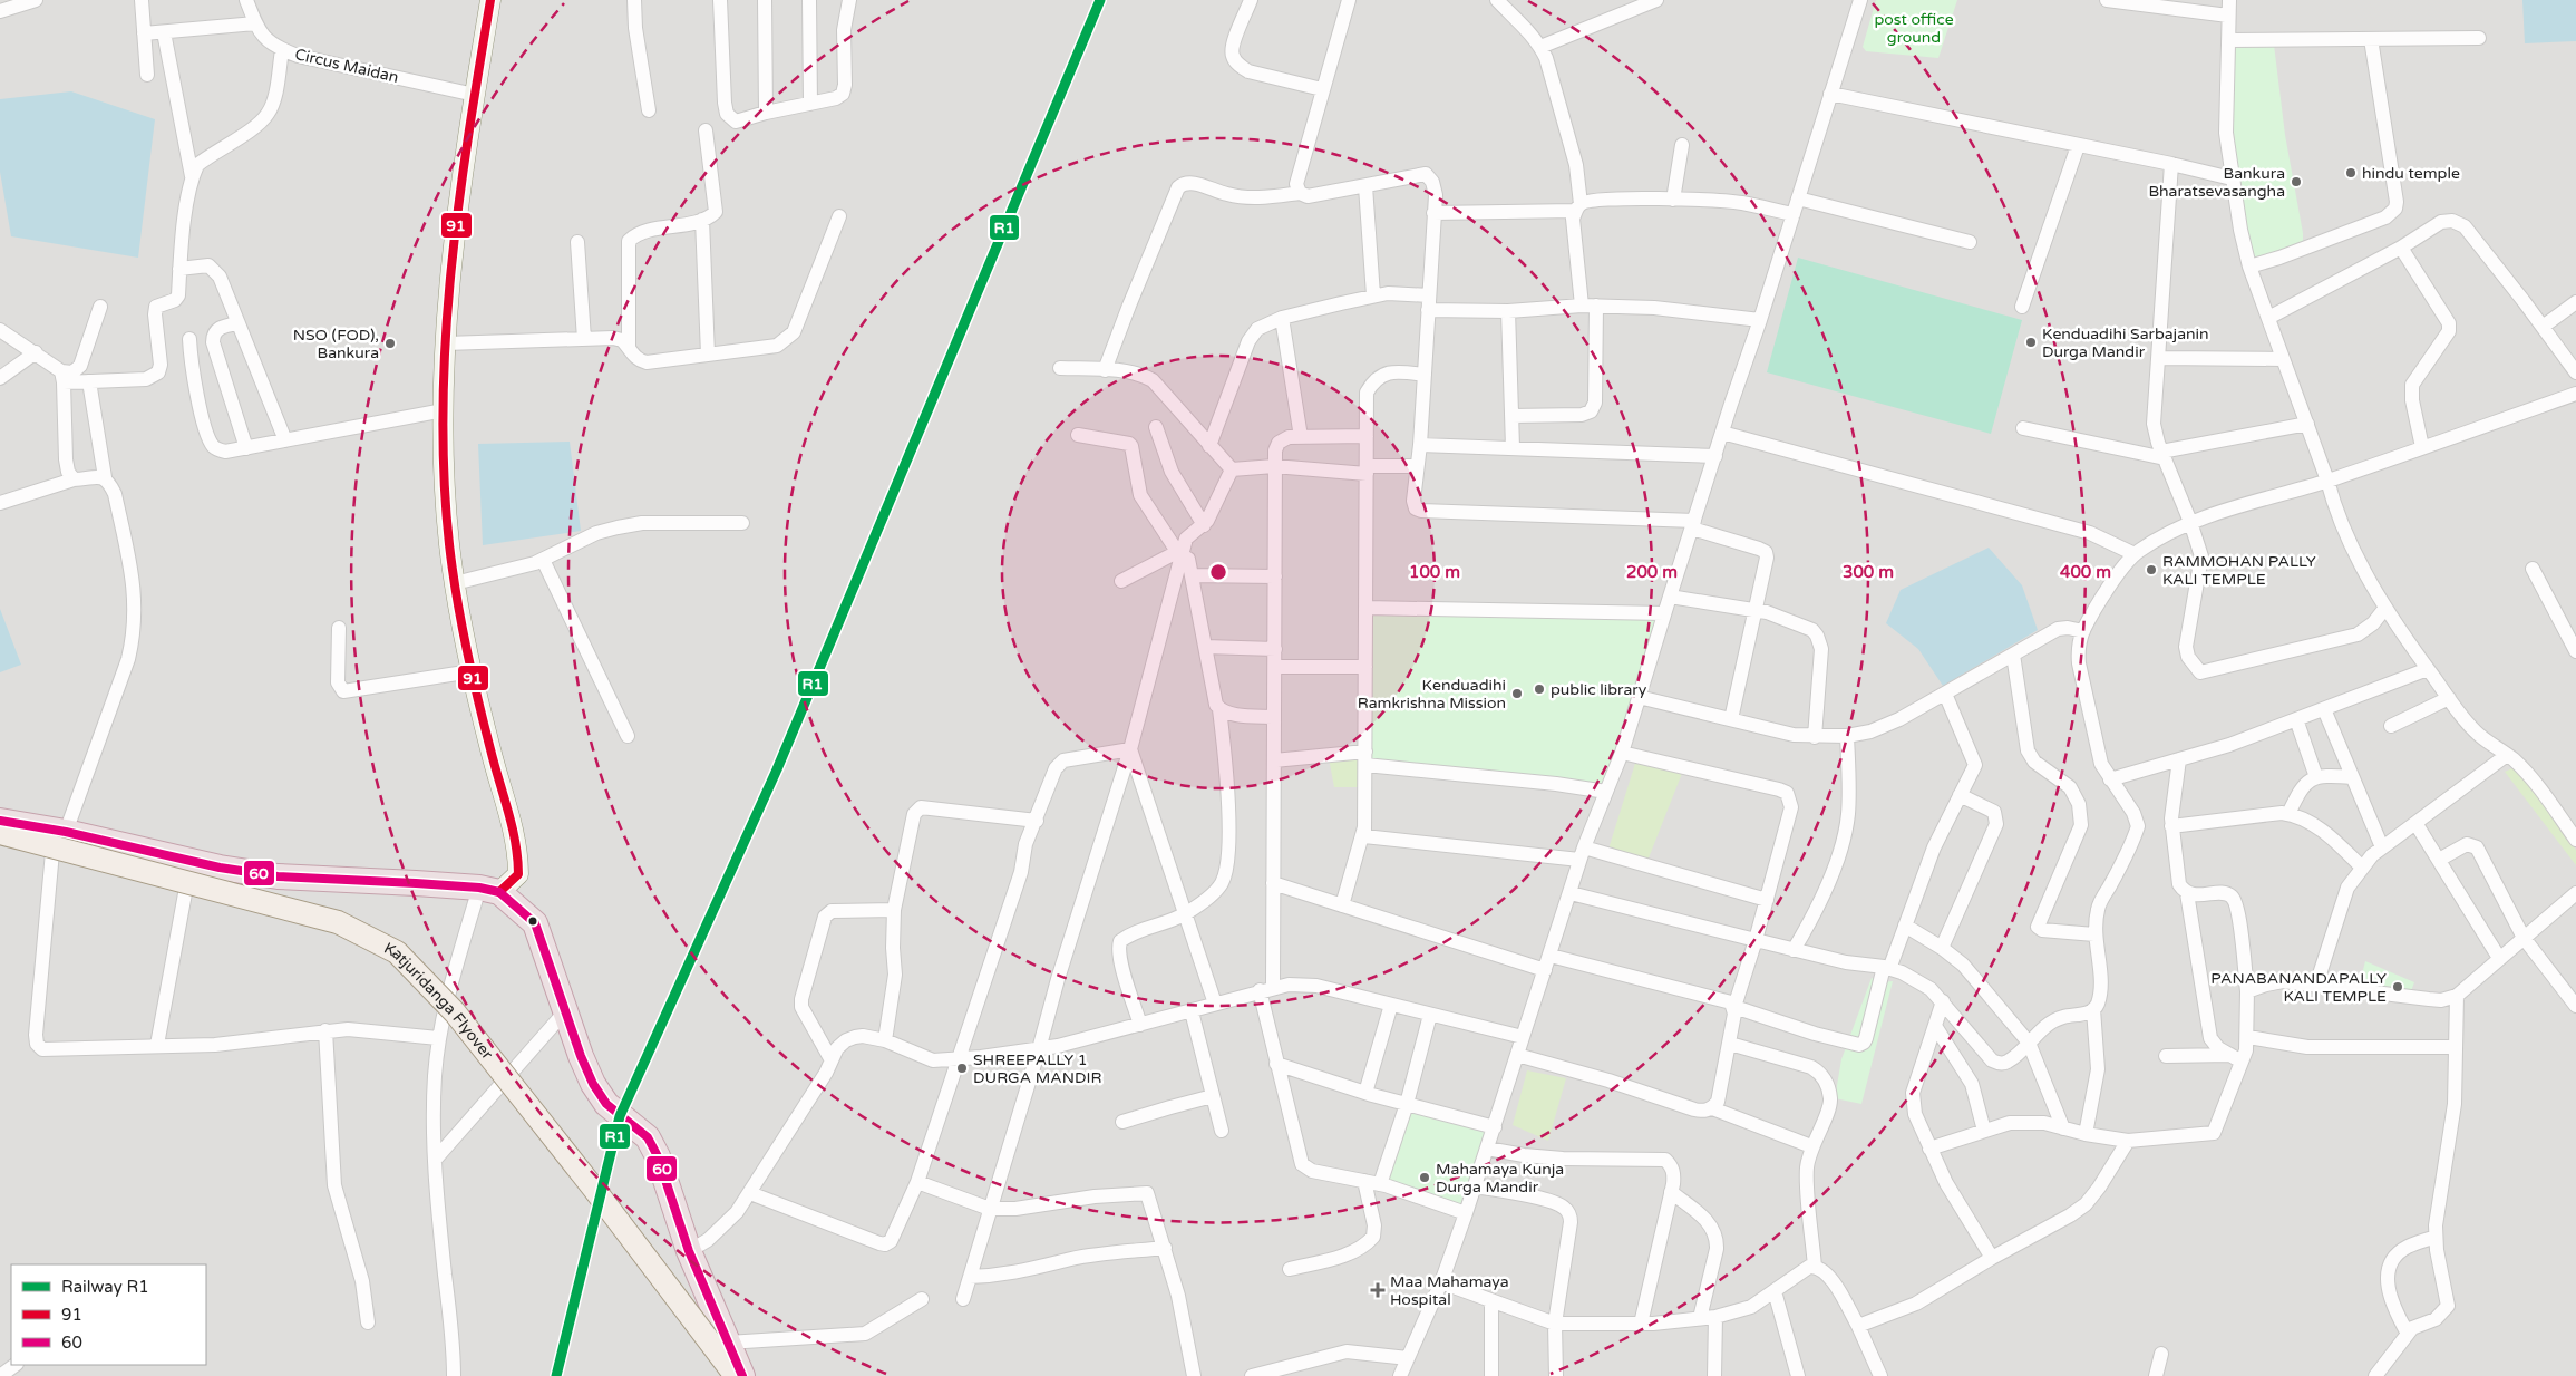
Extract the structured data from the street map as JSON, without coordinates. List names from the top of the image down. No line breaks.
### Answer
{"streets":{"main road":["Katjuridanga Flyover"],"street":["Circus Maidan"]},"parks":["post office ground"],"places":{"other":["hindu temple","Bankura Bharatsevasangha","Kenduadihi Sarbajanin Durga Mandir","NSO (FOD), Bankura","RAMMOHAN PALLY KALI TEMPLE","public library","Kenduadihi Ramkrishna Mission","PANABANANDAPALLY KALI TEMPLE","SHREEPALLY 1 DURGA MANDIR","Mahamaya Kunja Durga Mandir"],"health":["Maa Mahamaya Hospital"]},"lines":["rail line R1","transit line 91","transit line 60"],"legend":["Railway R1","91","60"],"rings":["100 m","200 m","300 m","400 m"]}
